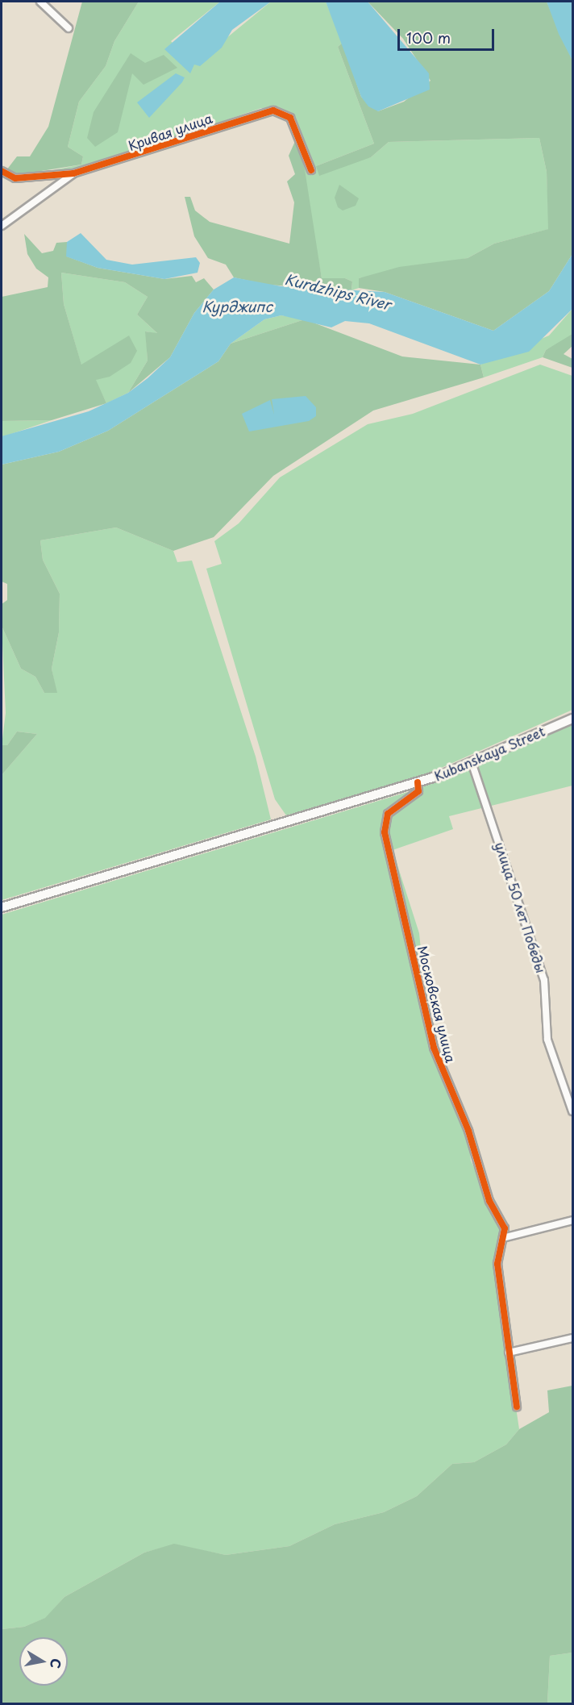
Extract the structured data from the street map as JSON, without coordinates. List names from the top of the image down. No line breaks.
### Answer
{"streets":{"main road":["Kubanskaya Street"],"street":["Кривая улица","улица 50 лет Победы","Московская улица"]},"crossings":[["Kubanskaya Street","улица 50 лет Победы"],["Kubanskaya Street","Московская улица"]],"water":["Kurdzhips River","Курджипс"],"scale_bar":"100 m","north":"right"}
